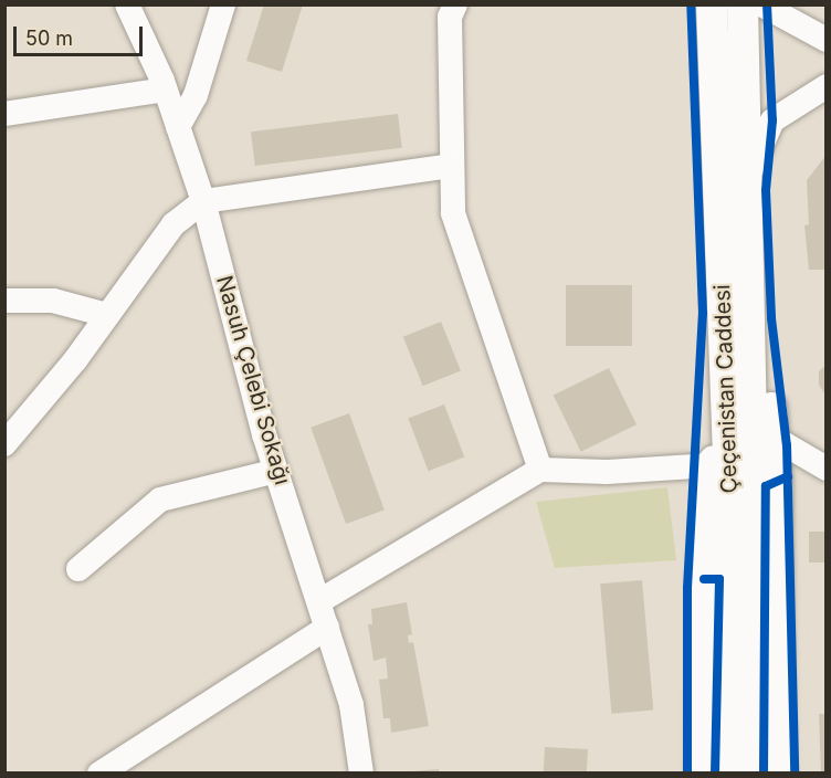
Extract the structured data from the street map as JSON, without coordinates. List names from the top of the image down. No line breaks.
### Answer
{"streets":{"main road":["Çeçenistan Caddesi"],"street":["Nasuh Çelebi Sokağı"]},"scale_bar":"50 m"}
